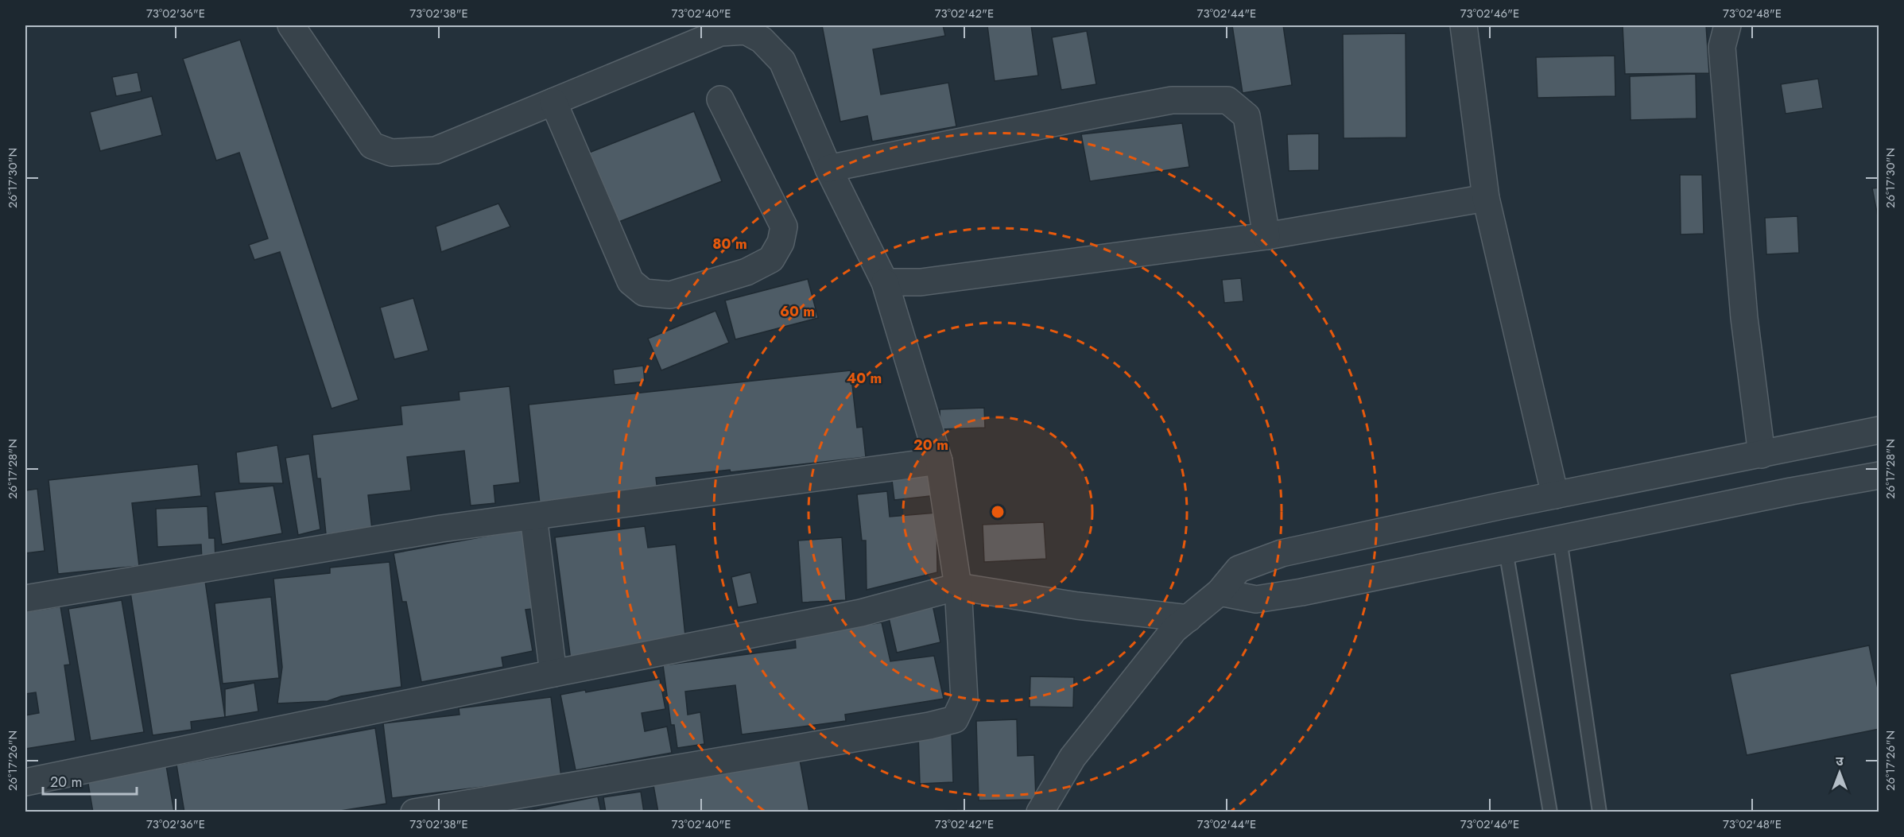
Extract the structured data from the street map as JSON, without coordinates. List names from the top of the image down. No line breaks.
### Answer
{"scale_bar":"20 m","north":"top","coordinates":["73°02'36\"E","73°02'38\"E","73°02'40\"E","73°02'42\"E","73°02'44\"E","73°02'46\"E","73°02'48\"E","26°17'30\"N","26°17'28\"N","26°17'26\"N"],"rings":["80 m","60 m","40 m","20 m"]}
